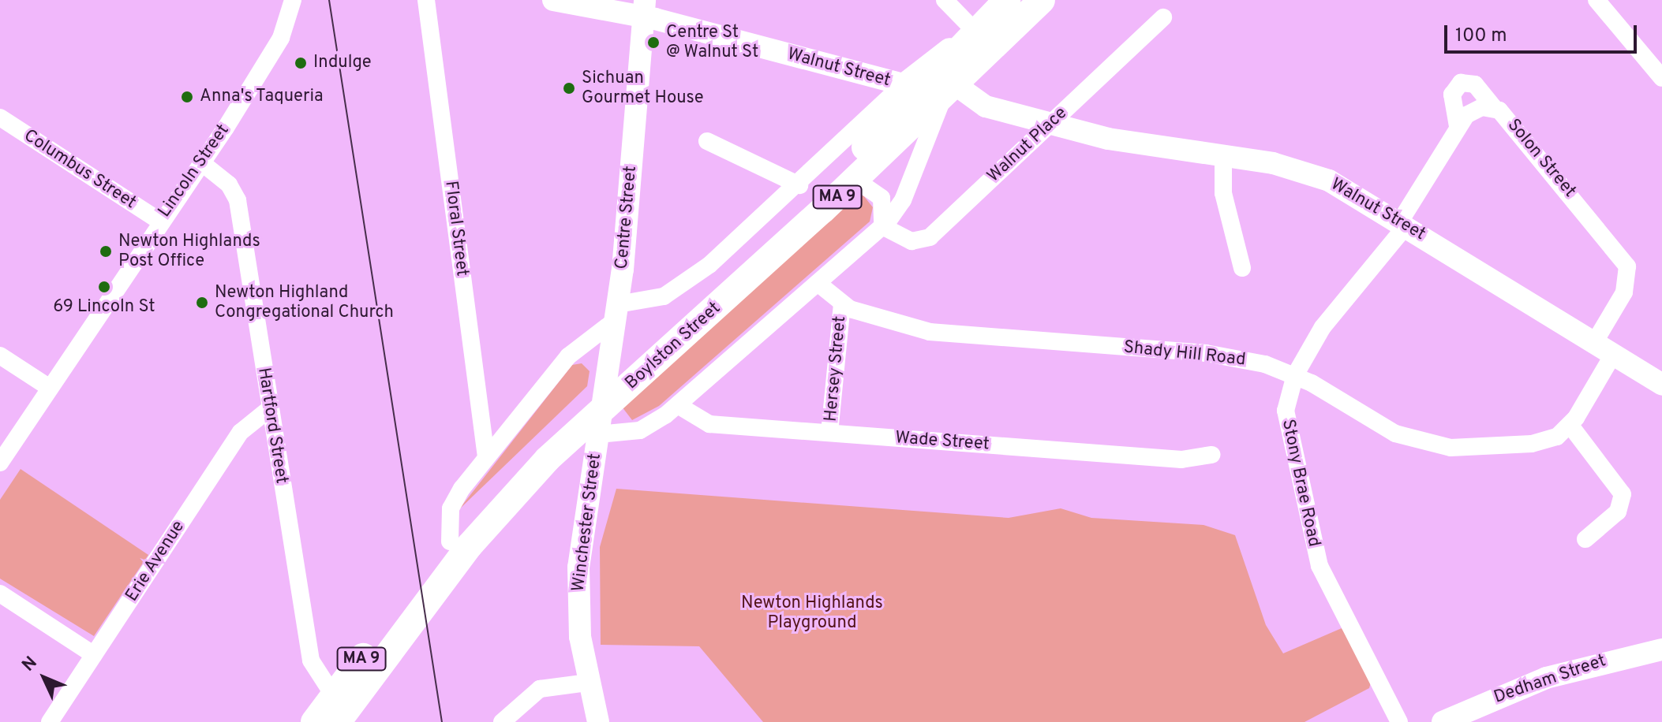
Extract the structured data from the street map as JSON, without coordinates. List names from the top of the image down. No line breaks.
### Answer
{"streets":{"highway":["MA 9","Boylston Street"],"main road":["Walnut Street","Centre Street","Winchester Street","Dedham Street"],"street":["Walnut Place","Solon Street","Columbus Street","Lincoln Street","Floral Street","Shady Hill Road","Hersey Street","Hartford Street","Wade Street","Stony Brae Road","Erie Avenue"]},"crossings":[["Walnut Street","Walnut Place"],["Walnut Street","Solon Street"],["Walnut Street","Centre Street"],["Walnut Street","Boylston Street"],["Walnut Street","Stony Brae Road"],["Solon Street","Stony Brae Road"],["Columbus Street","Lincoln Street"],["Lincoln Street","Hartford Street"],["Centre Street","Boylston Street"],["Centre Street","Winchester Street"],["Boylston Street","Hartford Street"],["Boylston Street","Winchester Street"],["Shady Hill Road","Hersey Street"],["Shady Hill Road","Stony Brae Road"],["Hersey Street","Wade Street"],["Hartford Street","Erie Avenue"]],"parks":["Newton Highlands Playground"],"places":["Centre St @ Walnut St","Indulge","Sichuan Gourmet House","Anna's Taqueria","Newton Highlands Post Office","69 Lincoln St","Newton Highland Congregational Church"],"scale_bar":"100 m","north":"top left"}
